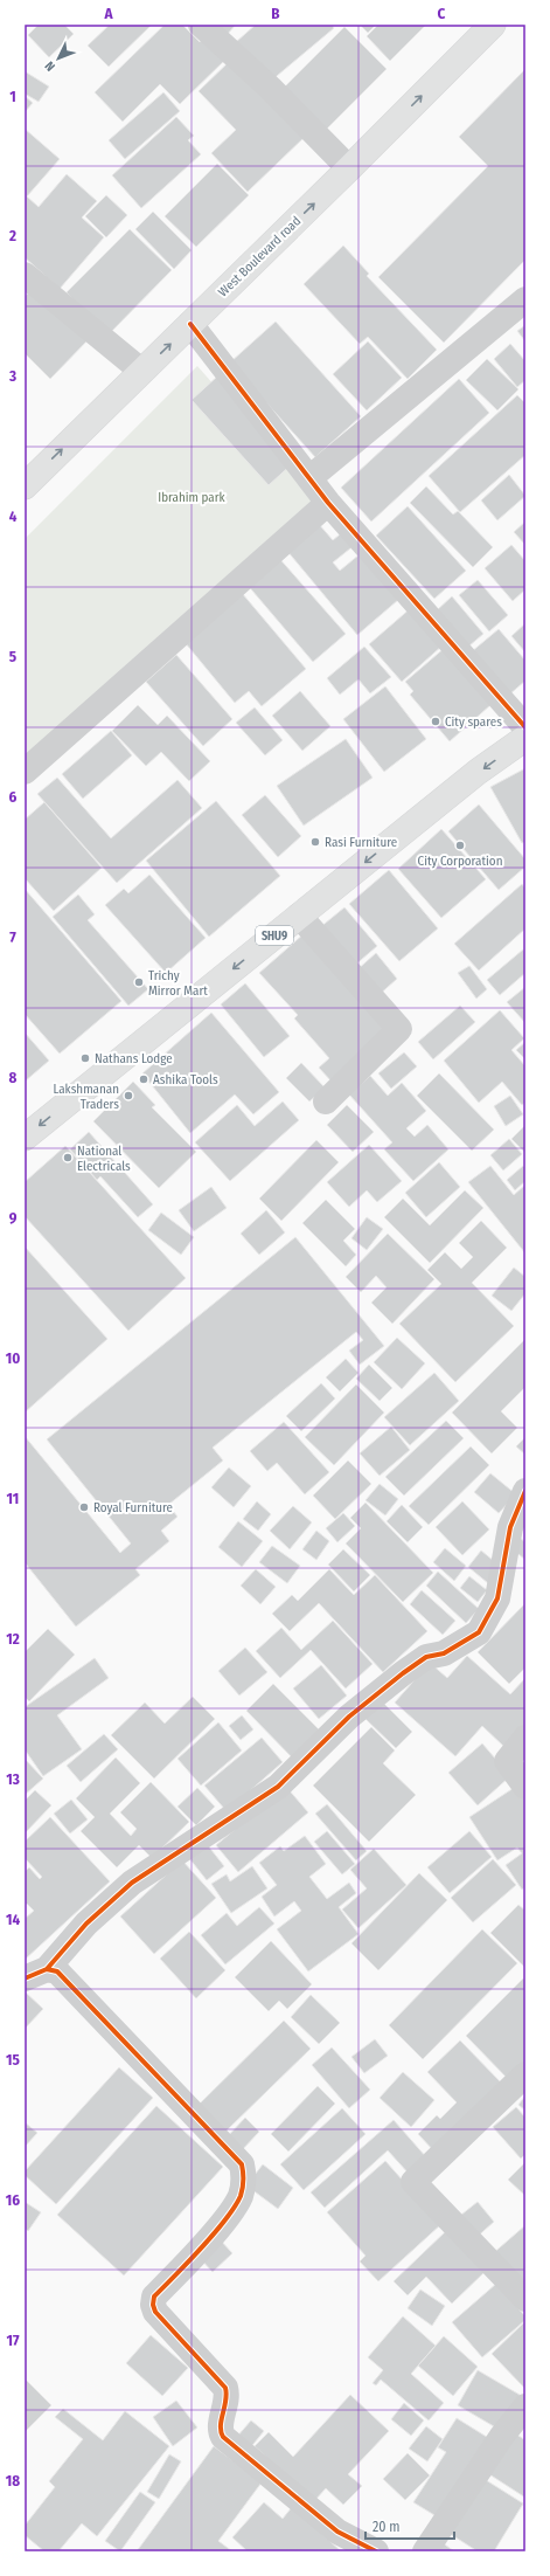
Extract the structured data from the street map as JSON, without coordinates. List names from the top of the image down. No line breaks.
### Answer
{"streets":{"main road":["West Boulevard road","SHU9"]},"one_way":["West Boulevard road"],"parks":["Ibrahim park"],"places":["City spares","Rasi Furniture","City Corporation","Trichy Mirror Mart","Nathans Lodge","Ashika Tools","Lakshmanan Traders","National Electricals","Royal Furniture"],"scale_bar":"20 m","north":"bottom left","grid":{"columns":["A","B","C"],"rows":["1","2","3","4","5","6","7","8","9","10","11","12","13","14","15","16","17","18"]}}
